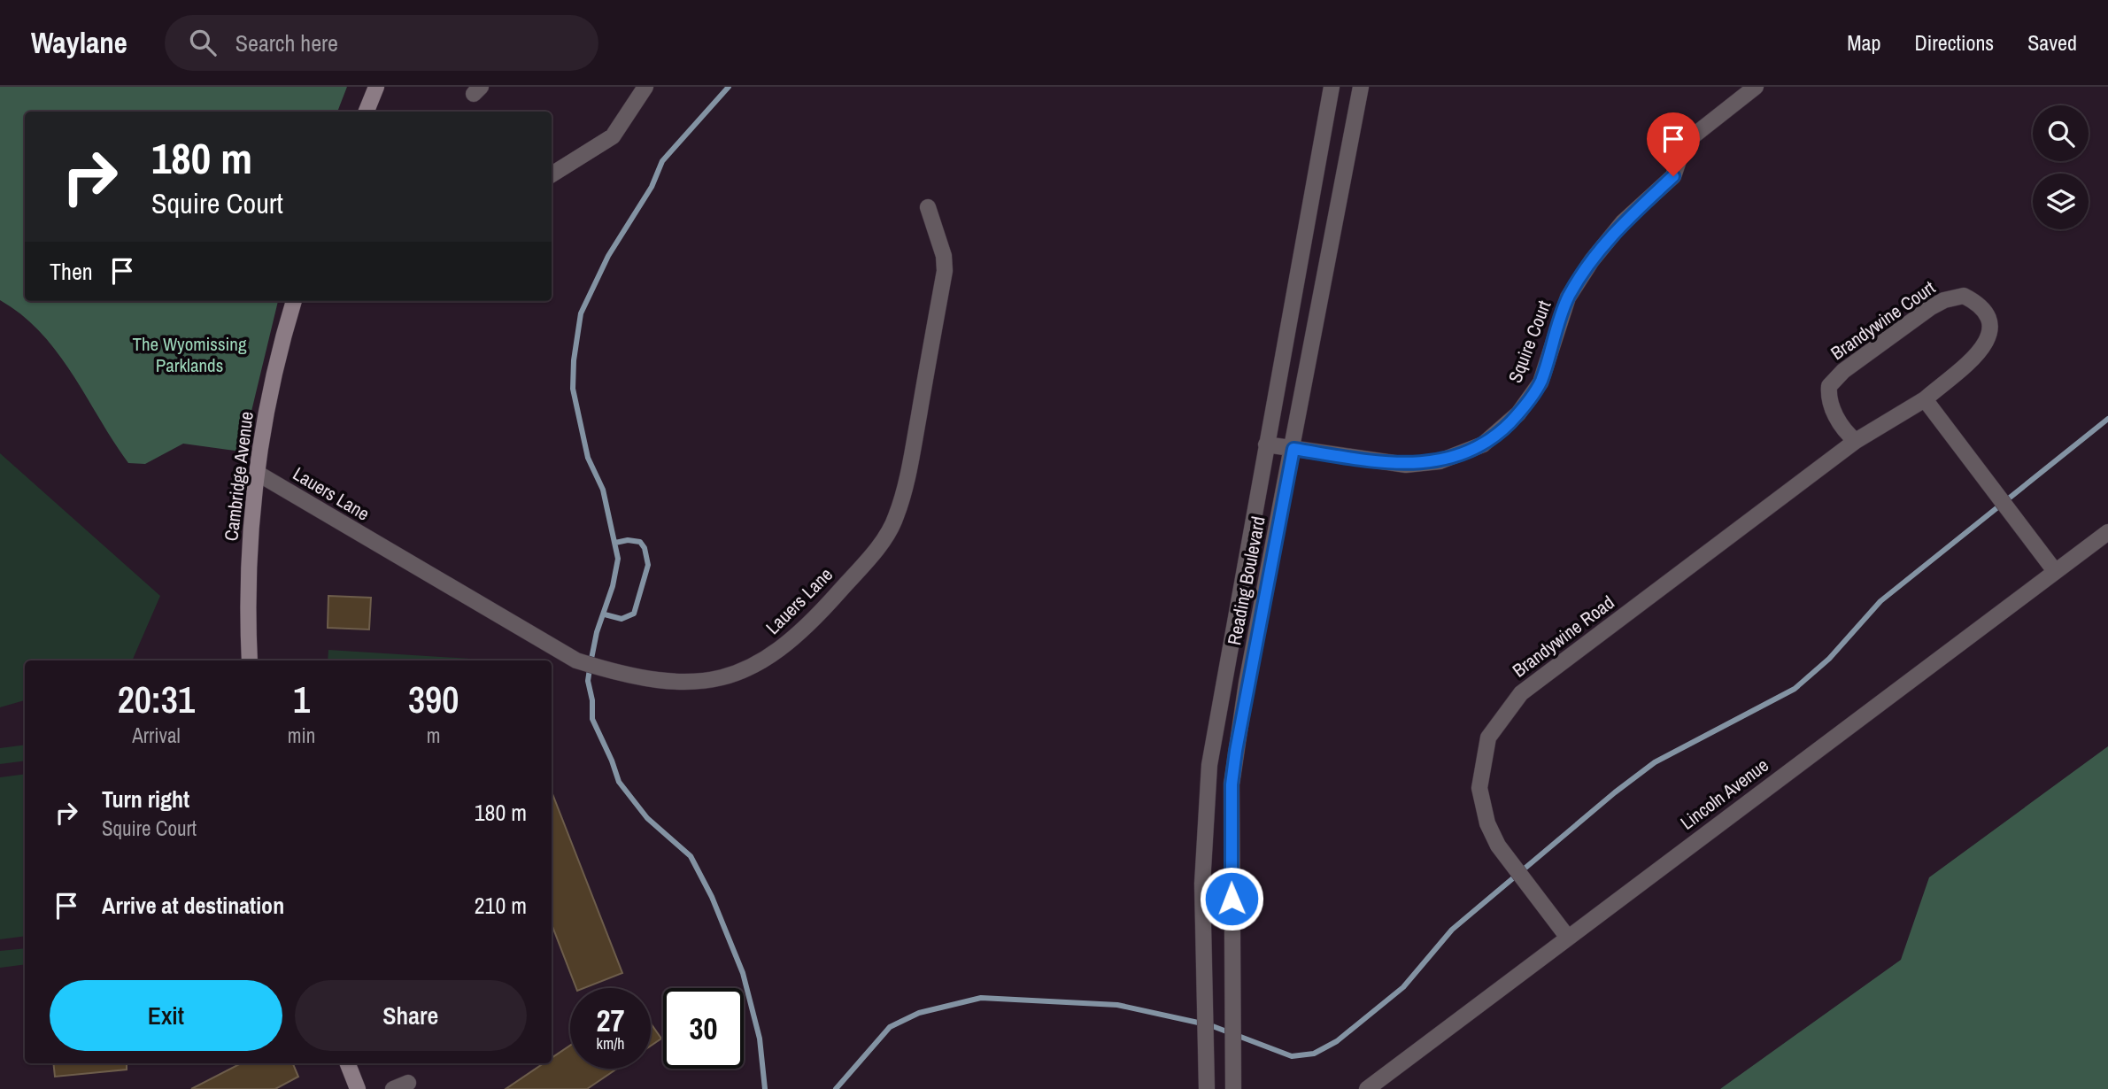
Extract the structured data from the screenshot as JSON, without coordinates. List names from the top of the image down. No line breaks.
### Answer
{"streets":{"street":["Brandywine Court","Squire Court","Cambridge Avenue","Lauers Lane","Reading Boulevard","Brandywine Road","Lincoln Avenue"]},"crossings":[["Brandywine Court","Brandywine Road"],["Squire Court","Reading Boulevard"],["Cambridge Avenue","Lauers Lane"],["Brandywine Road","Lincoln Avenue"]],"parks":["The Wyomissing Parklands"],"page":{"header":"Waylane","search":"Search here","nav":["Map","Directions","Saved"],"turn":["180 m","Squire Court"],"then":"Then","eta":["20:31","Arrival","1","min","390","m"],"list":[{"name":"Turn right","note":"Squire Court","value":"180 m"},{"name":"Arrive at destination","value":"210 m"}],"buttons":["Exit","Share"],"speed":"27 km/h","limit":"30"}}
